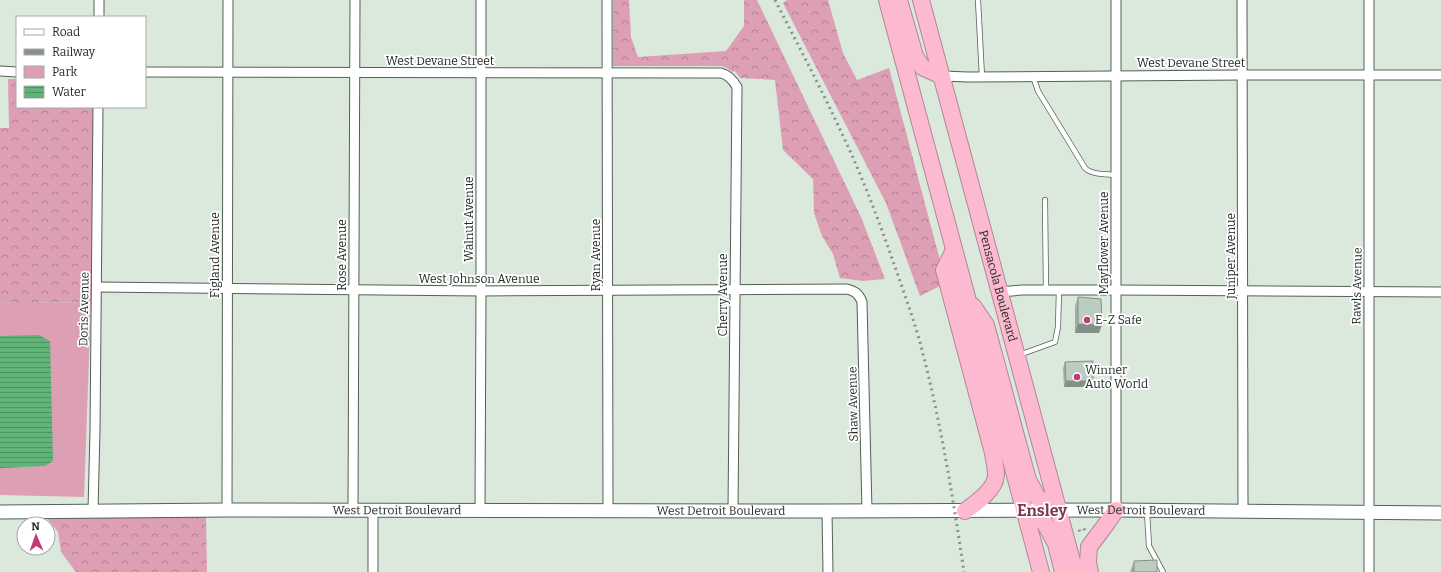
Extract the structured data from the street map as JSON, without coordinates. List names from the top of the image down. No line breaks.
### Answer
{"streets":{"highway":["Pensacola Boulevard"],"street":["West Devane Street","Walnut Avenue","Mayflower Avenue","Figland Avenue","Rose Avenue","Ryan Avenue","Juniper Avenue","West Johnson Avenue","Rawls Avenue","Cherry Avenue","Doris Avenue","Shaw Avenue","West Detroit Boulevard"]},"crossings":[["West Devane Street","Walnut Avenue"],["West Devane Street","Mayflower Avenue"],["West Devane Street","Figland Avenue"],["West Devane Street","Rose Avenue"],["West Devane Street","Ryan Avenue"],["West Devane Street","Juniper Avenue"],["West Devane Street","Pensacola Boulevard"],["West Devane Street","Rawls Avenue"],["West Devane Street","Cherry Avenue"],["Walnut Avenue","West Johnson Avenue"],["Walnut Avenue","West Detroit Boulevard"],["Mayflower Avenue","West Detroit Boulevard"],["Figland Avenue","West Johnson Avenue"],["Figland Avenue","West Detroit Boulevard"],["Rose Avenue","West Johnson Avenue"],["Rose Avenue","West Detroit Boulevard"],["Ryan Avenue","West Johnson Avenue"],["Ryan Avenue","West Detroit Boulevard"],["Juniper Avenue","West Detroit Boulevard"],["West Johnson Avenue","Cherry Avenue"],["West Johnson Avenue","Doris Avenue"],["West Johnson Avenue","Shaw Avenue"],["Pensacola Boulevard","West Detroit Boulevard"],["Rawls Avenue","West Detroit Boulevard"],["Cherry Avenue","West Detroit Boulevard"],["Doris Avenue","West Detroit Boulevard"],["Shaw Avenue","West Detroit Boulevard"]],"districts":["Ensley"],"places":["E-Z Safe","Winner Auto World"],"legend":["Road","Railway","Park","Water"],"north":"top"}
